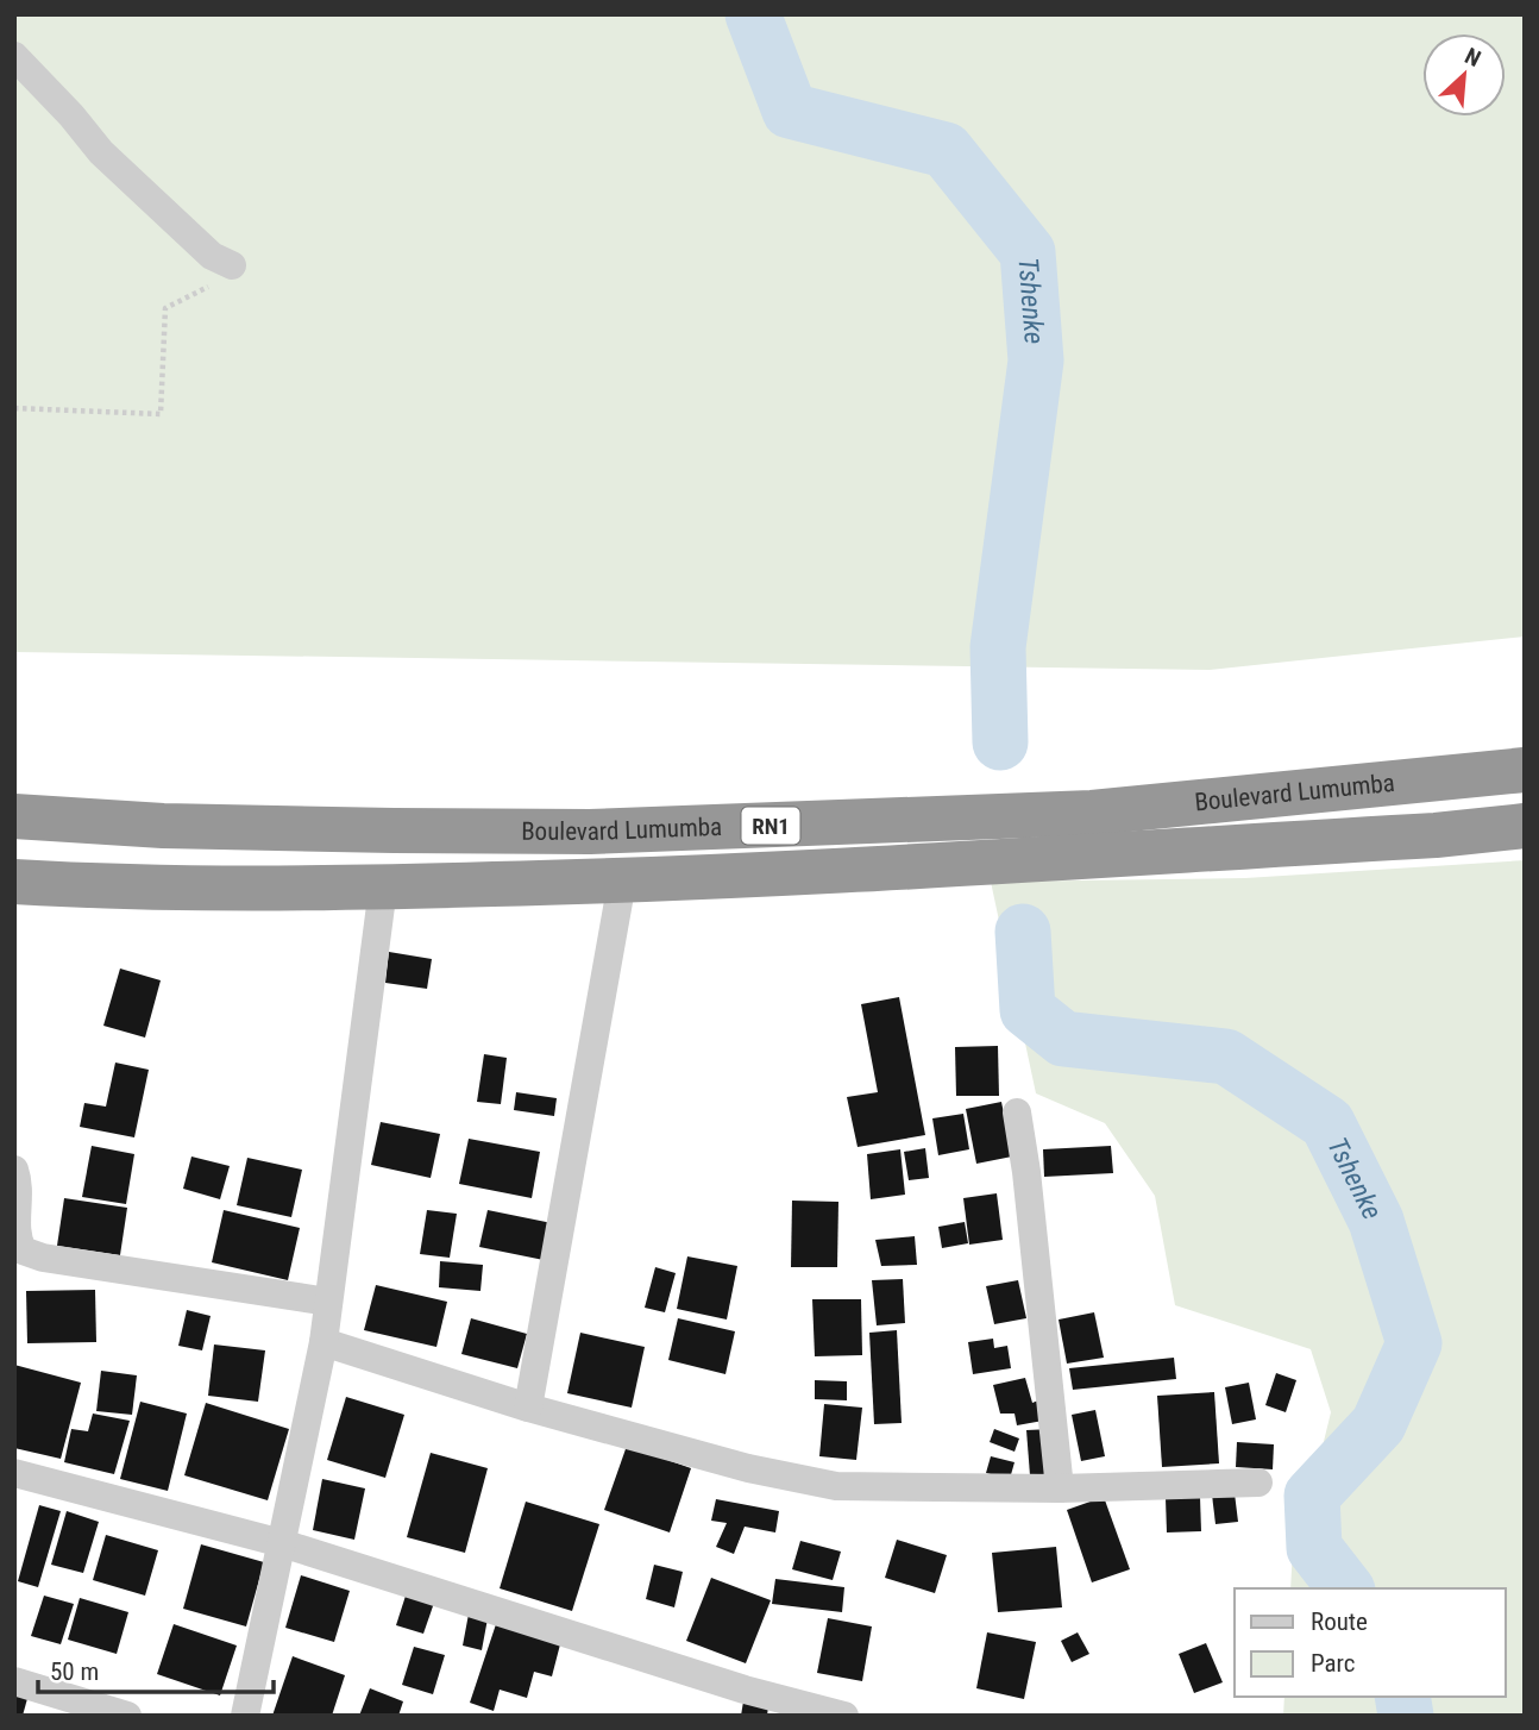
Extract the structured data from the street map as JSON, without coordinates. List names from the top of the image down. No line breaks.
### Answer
{"streets":{"highway":["Boulevard Lumumba","RN1"]},"water":["Tshenke"],"legend":["Route","Parc"],"scale_bar":"50 m","north":"top right"}
